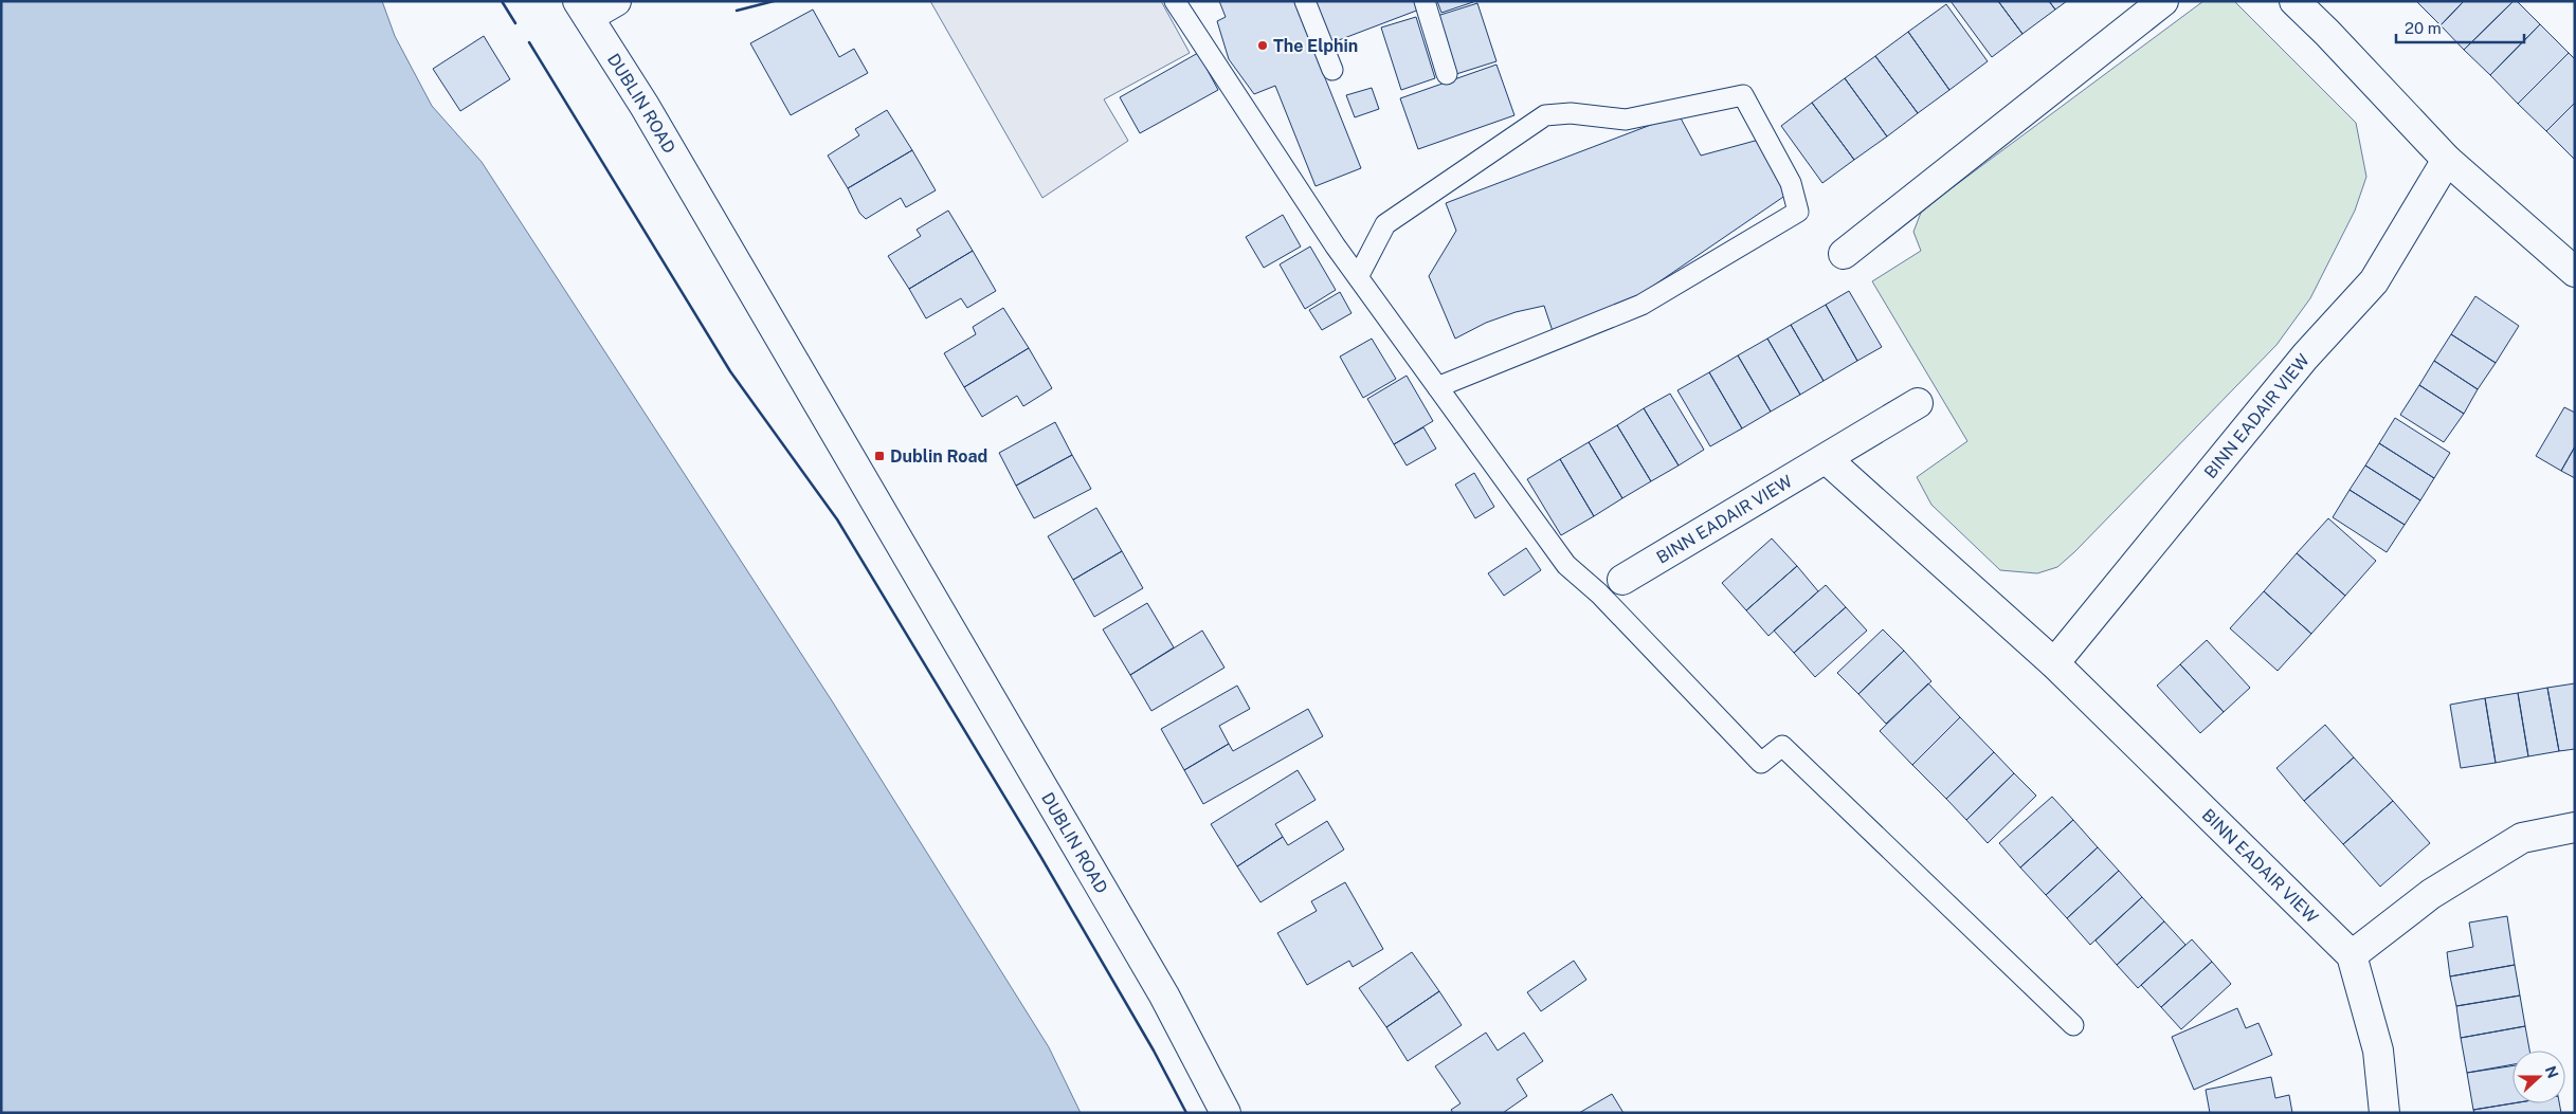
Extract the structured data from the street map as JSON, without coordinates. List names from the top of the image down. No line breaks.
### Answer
{"streets":{"street":["DUBLIN ROAD","BINN EADAIR VIEW"]},"places":{"other":["The Elphin"],"transit":["Dublin Road"]},"scale_bar":"20 m","north":"right"}
